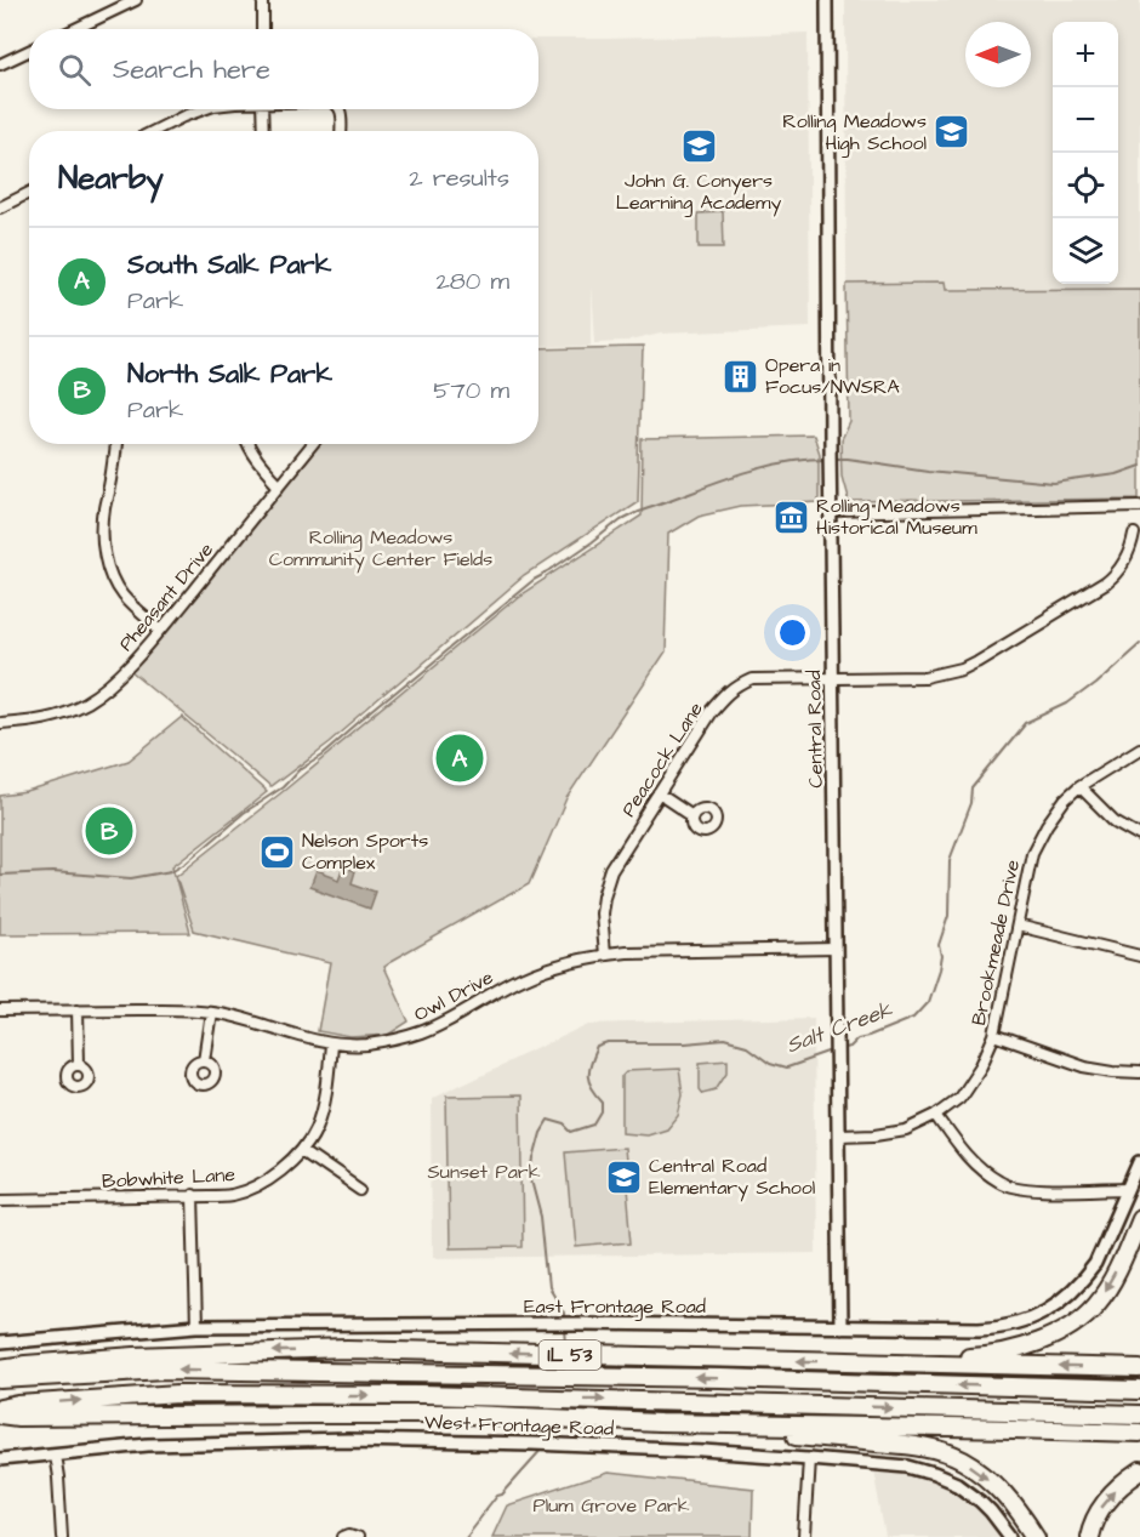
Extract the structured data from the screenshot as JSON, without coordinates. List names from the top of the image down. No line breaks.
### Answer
{"streets":{"highway":["IL 53"],"street":["Pheasant Drive","Central Road","Peacock Lane","Brookmeade Drive","Owl Drive","Bobwhite Lane","East Frontage Road","West Frontage Road"]},"crossings":[["Central Road","Peacock Lane"],["Central Road","Brookmeade Drive"],["Central Road","Owl Drive"],["Central Road","East Frontage Road"],["Peacock Lane","Owl Drive"],["Owl Drive","Bobwhite Lane"]],"water":["Salt Creek"],"parks":["Rolling Meadows Community Center Fields","Sunset Park","Plum Grove Park"],"places":{"school or university":["Rolling Meadows High School","John G. Conyers Learning Academy","Central Road Elementary School"],"building":["Opera in Focus/NWSRA"],"museum":["Rolling Meadows Historical Museum"],"sports":["Nelson Sports Complex"]},"north":"left","page":{"map_buttons":["+","−"],"search":"Search here","heading":["Nearby","2 results"],"list":[{"mark":"A","name":"South Salk Park","note":"Park","value":"280 m"},{"mark":"B","name":"North Salk Park","note":"Park","value":"570 m"}],"pins":["A","B"]}}
